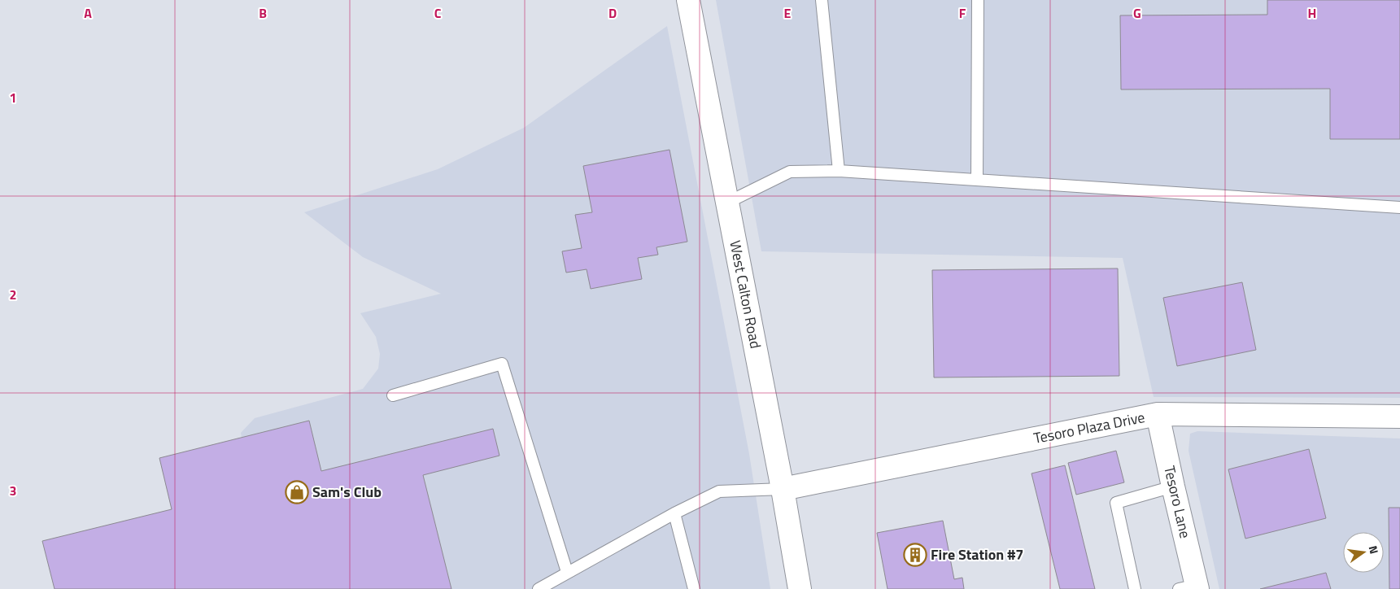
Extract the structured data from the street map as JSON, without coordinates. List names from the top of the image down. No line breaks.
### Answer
{"streets":{"street":["West Calton Road","Tesoro Plaza Drive","Tesoro Lane"]},"crossings":[["West Calton Road","Tesoro Plaza Drive"],["Tesoro Plaza Drive","Tesoro Lane"]],"places":{"shop":["Sam's Club"],"building":["Fire Station #7"]},"north":"right","grid":{"columns":["A","B","C","D","E","F","G","H"],"rows":["1","2","3"]}}
